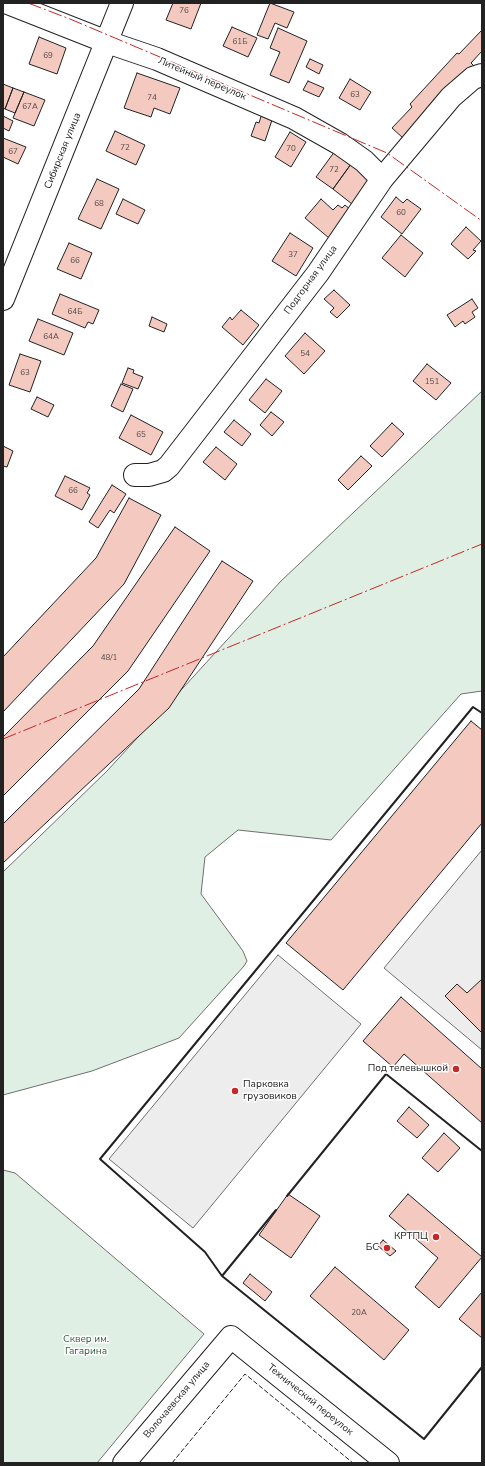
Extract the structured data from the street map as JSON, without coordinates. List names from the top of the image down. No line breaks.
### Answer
{"streets":{"street":["Литейный переулок","Сибирская улица","Подгорная улица","Волочаевская улица","Технический переулок"]},"crossings":[["Литейный переулок","Сибирская улица"],["Литейный переулок","Подгорная улица"],["Волочаевская улица","Технический переулок"]],"parks":["Сквер им. Гагарина"],"places":["Под телевышкой","Парковка грузовиков","КРТПЦ","БС"],"house_numbers":["76","61Б","69","63","74","67А","72","70","67","72","68","60","37","66","64Б","64А","54","63","151","65","66","48/1","20А"]}
